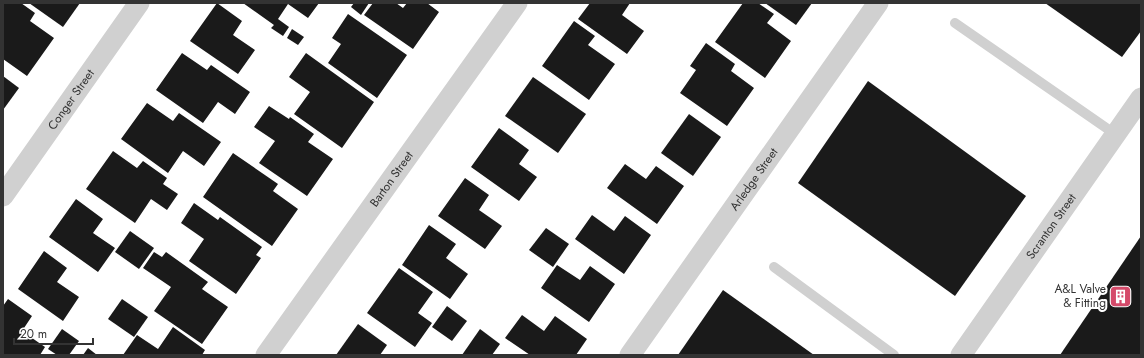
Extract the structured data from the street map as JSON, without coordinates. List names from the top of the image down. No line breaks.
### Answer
{"streets":{"street":["Conger Street","Barton Street","Arledge Street","Scranton Street"]},"places":{"building":["A&L Valve & Fitting"]},"scale_bar":"20 m"}
